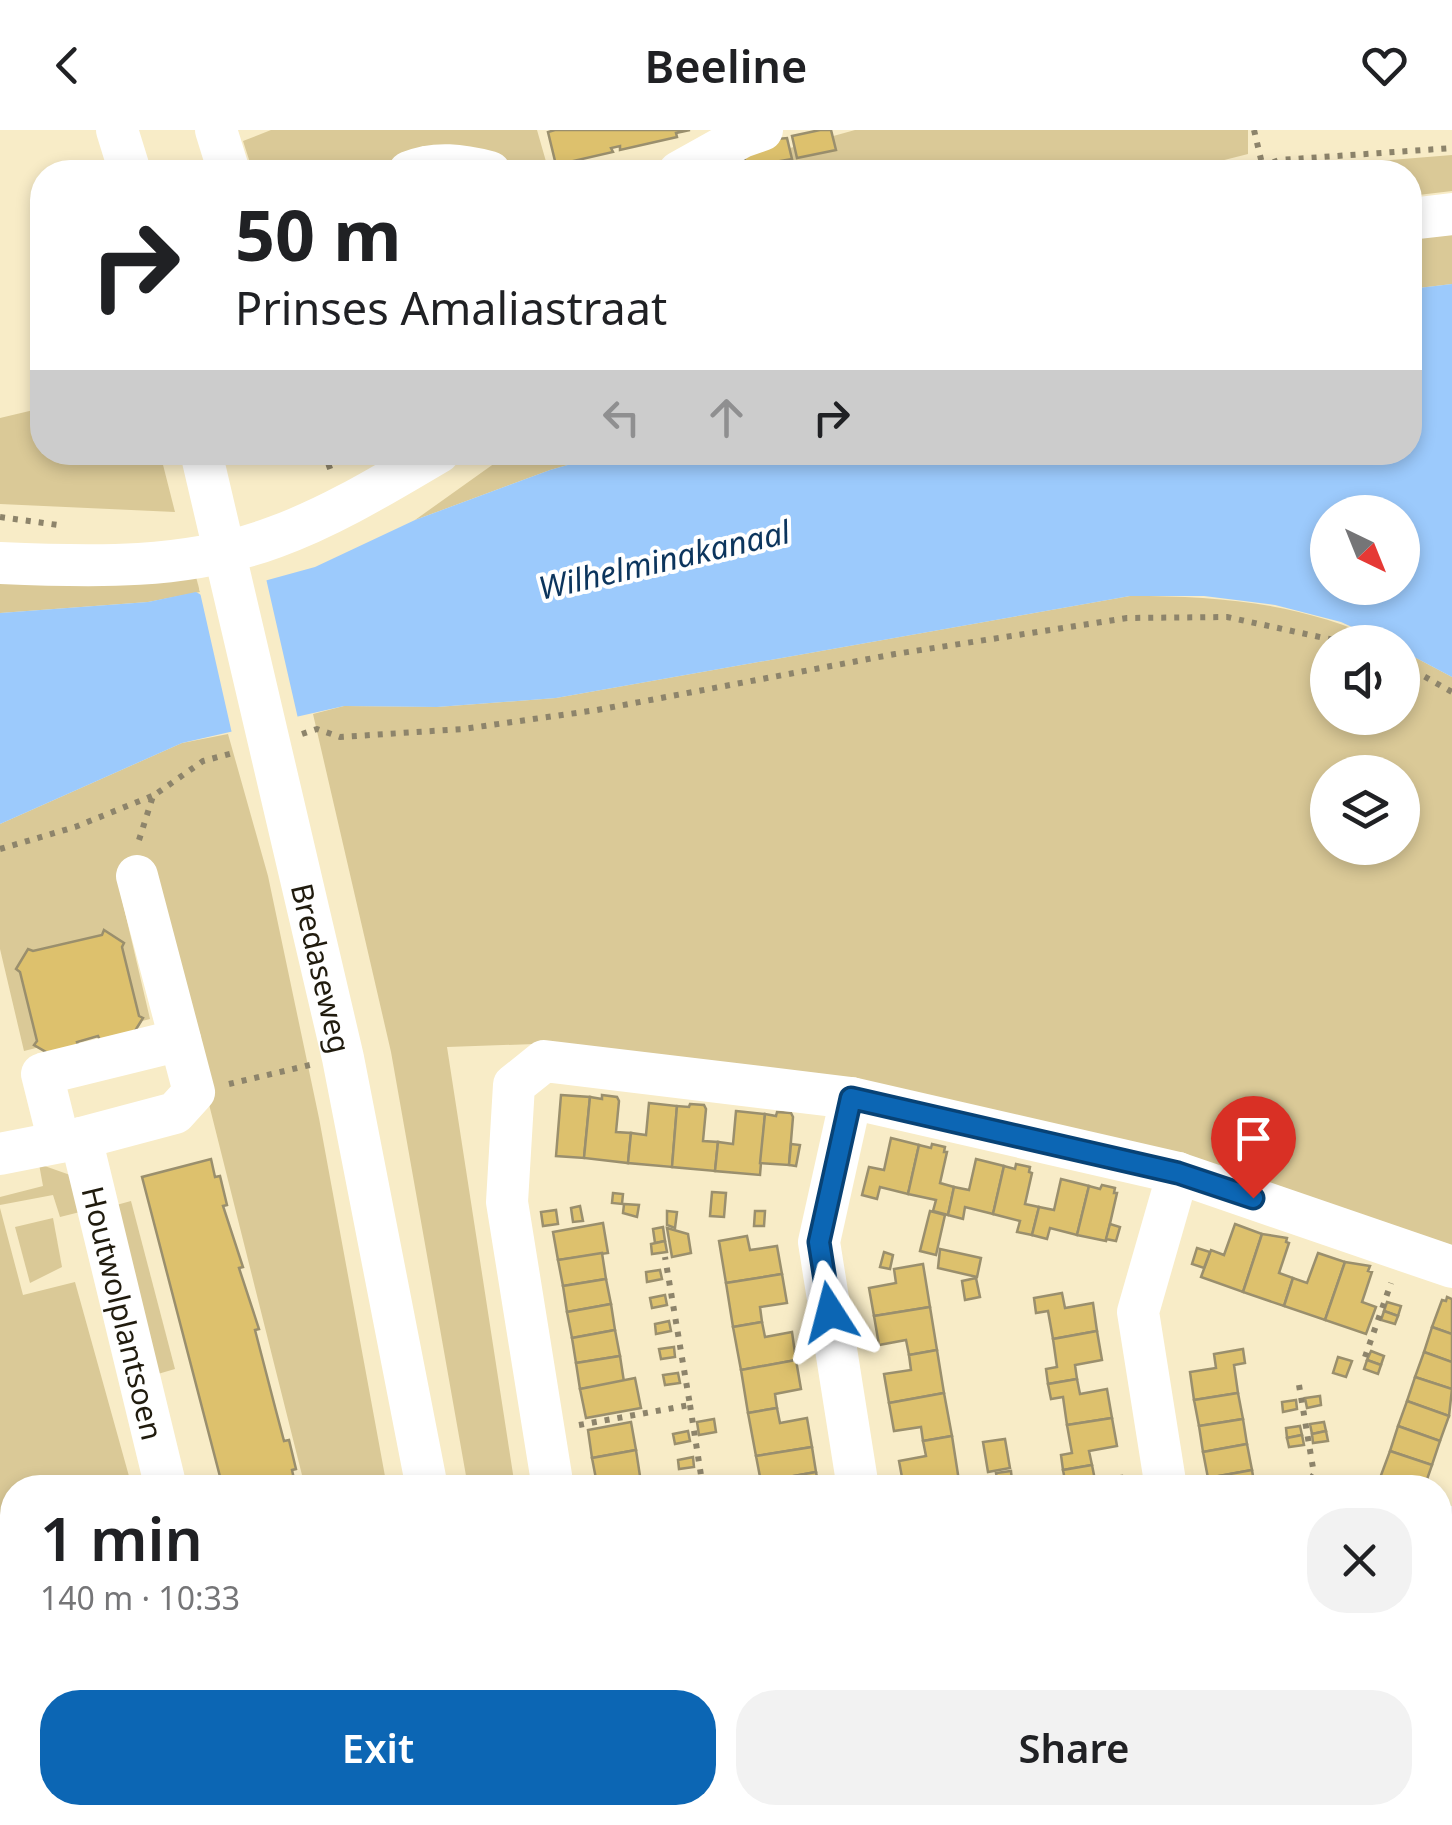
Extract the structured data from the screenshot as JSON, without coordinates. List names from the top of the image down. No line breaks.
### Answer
{"streets":{"street":["Bredaseweg","Houtwolplantsoen"]},"water":["Wilhelminakanaal"],"north":"bottom right","page":{"header":"Beeline","turn":["50 m","Prinses Amaliastraat"],"heading":["1 min","140 m · 10:33"],"buttons":["Exit","Share"]}}
